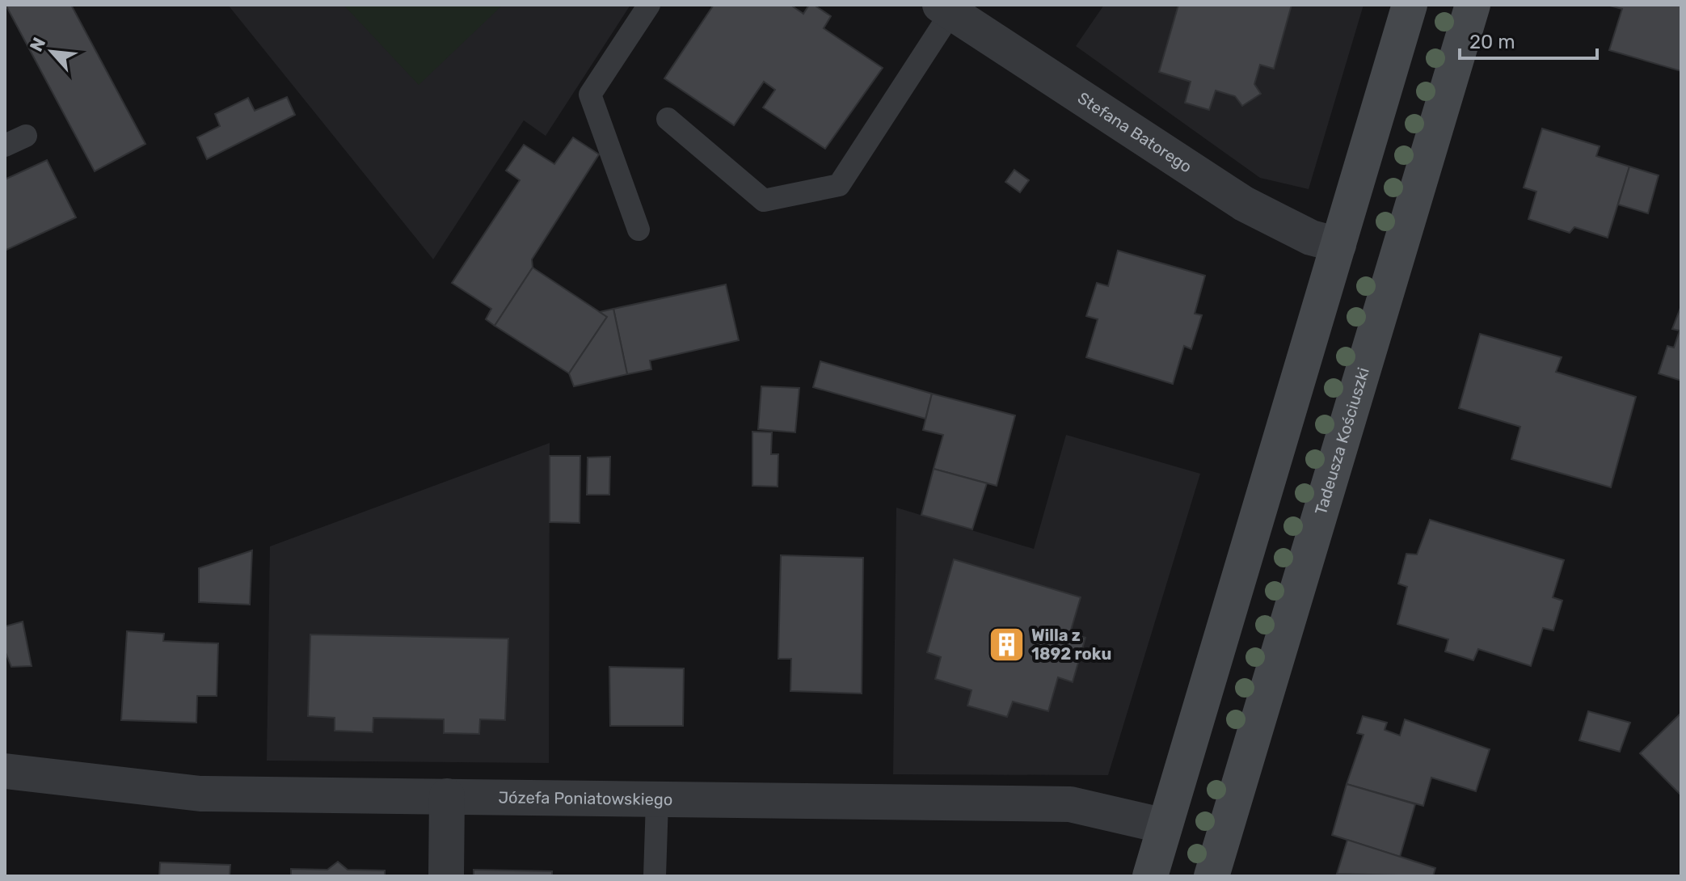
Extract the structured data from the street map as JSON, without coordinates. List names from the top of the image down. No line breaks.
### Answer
{"streets":{"street":["Stefana Batorego","Tadeusza Kościuszki","Józefa Poniatowskiego"]},"places":{"building":["Willa z 1892 roku"]},"scale_bar":"20 m","north":"top left"}
